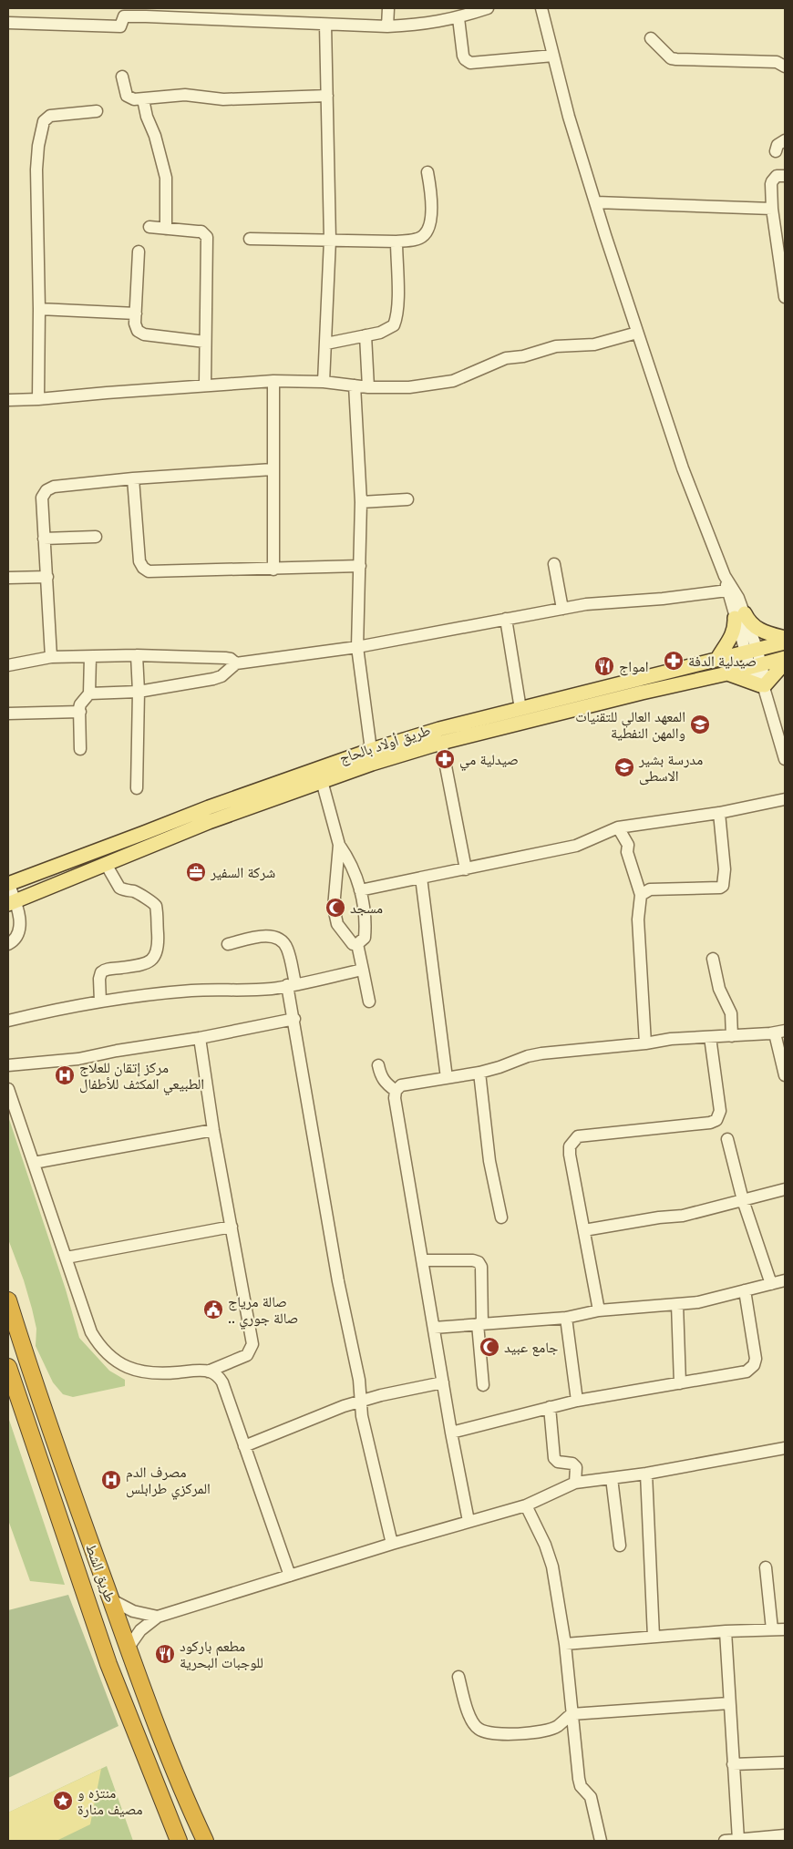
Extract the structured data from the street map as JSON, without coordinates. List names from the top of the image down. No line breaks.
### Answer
{"streets":{"highway":["طريق الشط"],"main road":["طريق أولاد بالحاج"]},"places":{"pharmacy":["صيدلية الدفة","صيدلية مي"],"restaurant":["امواج","مطعم باركود للوجبات البحرية"],"school or university":["المعهد العالي للتقنيات والمهن النفطية","مدرسة بشير الاسطى"],"office":["شركة السفير"],"mosque":["مسجد","جامع عبيد"],"hospital":["مركز إتقان للعلاج الطبيعي المكثف للأطفال","مصرف الدم المركزي طرابلس"],"public building":["صالة مرياج .. صالة جوري"],"place":["منتزه و مصيف منارة"]}}
